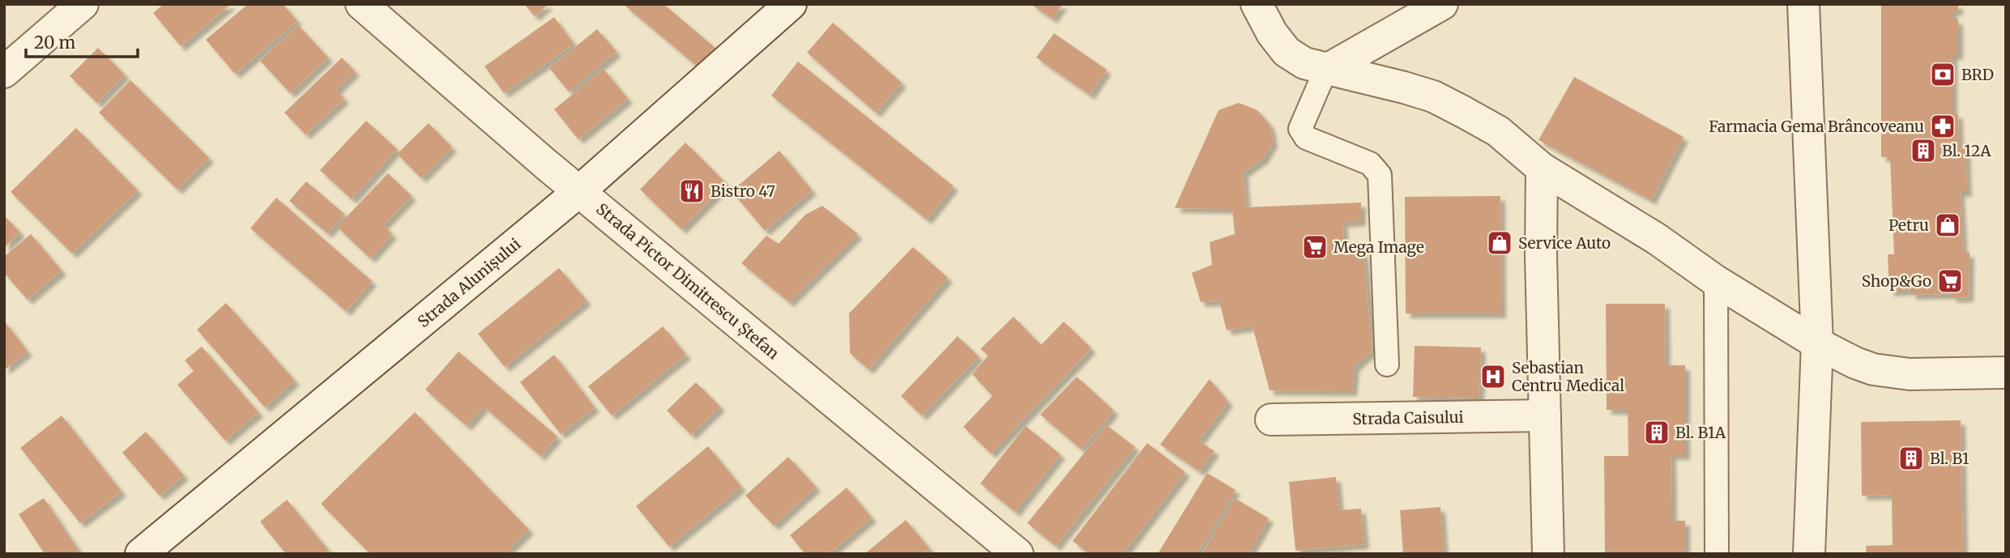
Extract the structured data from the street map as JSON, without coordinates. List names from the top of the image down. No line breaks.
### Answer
{"streets":{"street":["Strada Pictor Dimitrescu Ștefan","Strada Alunișului","Strada Caisului"]},"crossings":[["Strada Pictor Dimitrescu Ștefan","Strada Alunișului"]],"places":{"bank":["BRD"],"pharmacy":["Farmacia Gema Brâncoveanu"],"building":["Bl. 12A","Bl. B1A","Bl. B1"],"restaurant":["Bistro 47"],"shop":["Petru","Service Auto"],"supermarket":["Mega Image","Shop&Go"],"hospital":["Sebastian Centru Medical"]},"scale_bar":"20 m"}
